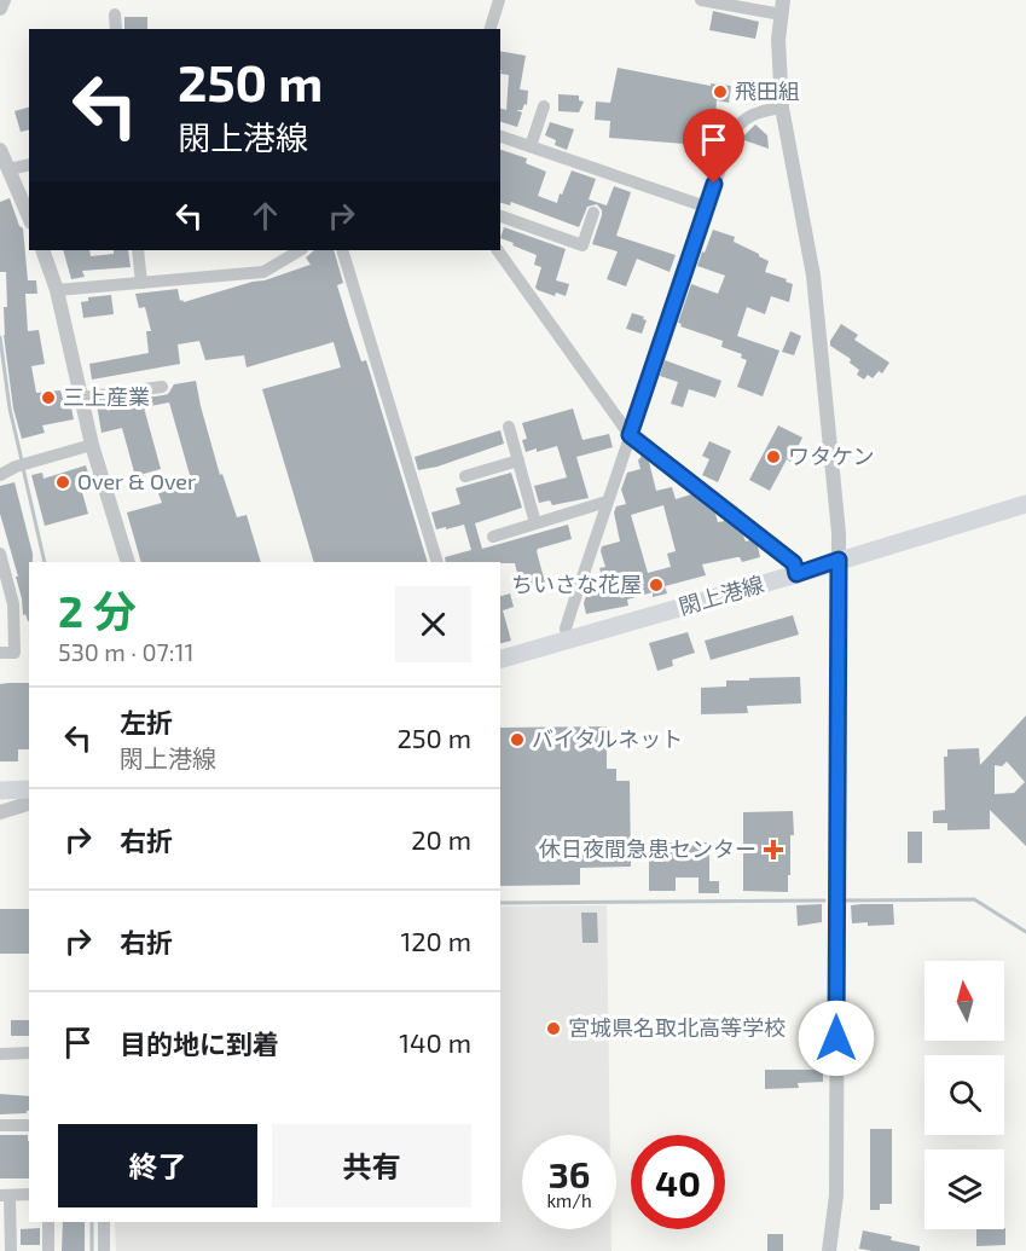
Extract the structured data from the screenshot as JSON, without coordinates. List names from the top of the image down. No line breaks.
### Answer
{"streets":{"main road":["閖上港線"]},"places":{"other":["飛田組","三上産業","ワタケン","Over & Over","ちいさな花屋","バイタルネット","宮城県名取北高等学校"],"health":["休日夜間急患センター"]},"north":"top","page":{"turn":["250 m","閖上港線"],"heading":["2 分","530 m · 07:11"],"list":[{"name":"左折","note":"閖上港線","value":"250 m"},{"name":"右折","value":"20 m"},{"name":"右折","value":"120 m"},{"name":"目的地に到着","value":"140 m"}],"buttons":["終了","共有"],"speed":"36 km/h","limit":"40"}}
